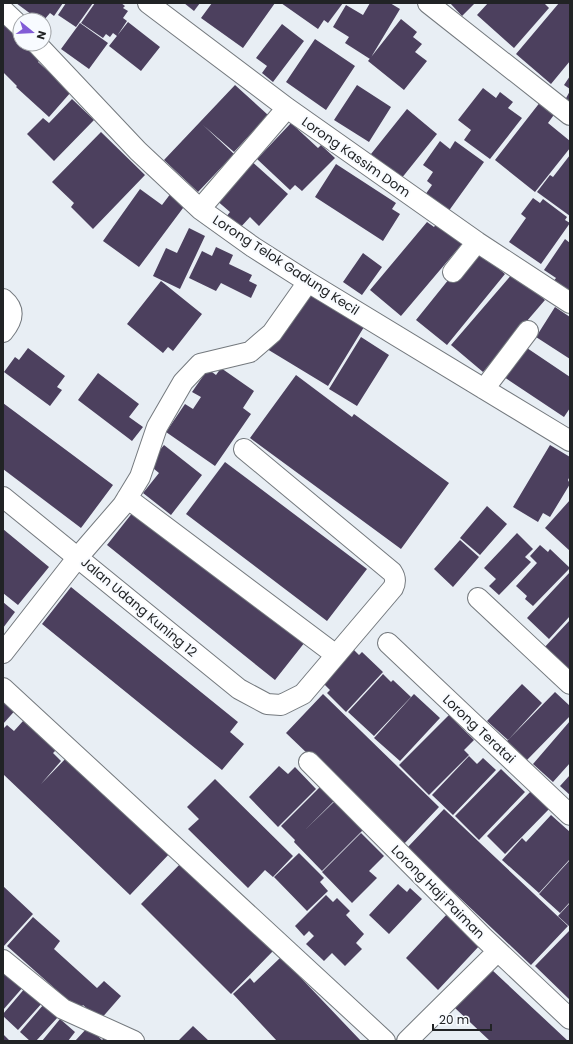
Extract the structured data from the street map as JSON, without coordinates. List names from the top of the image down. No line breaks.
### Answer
{"streets":{"street":["Lorong Kassim Dom","Lorong Telok Gadung Kecil","Jalan Udang Kuning 12","Lorong Teratai","Lorong Haji Paiman"]},"scale_bar":"20 m","north":"right"}
